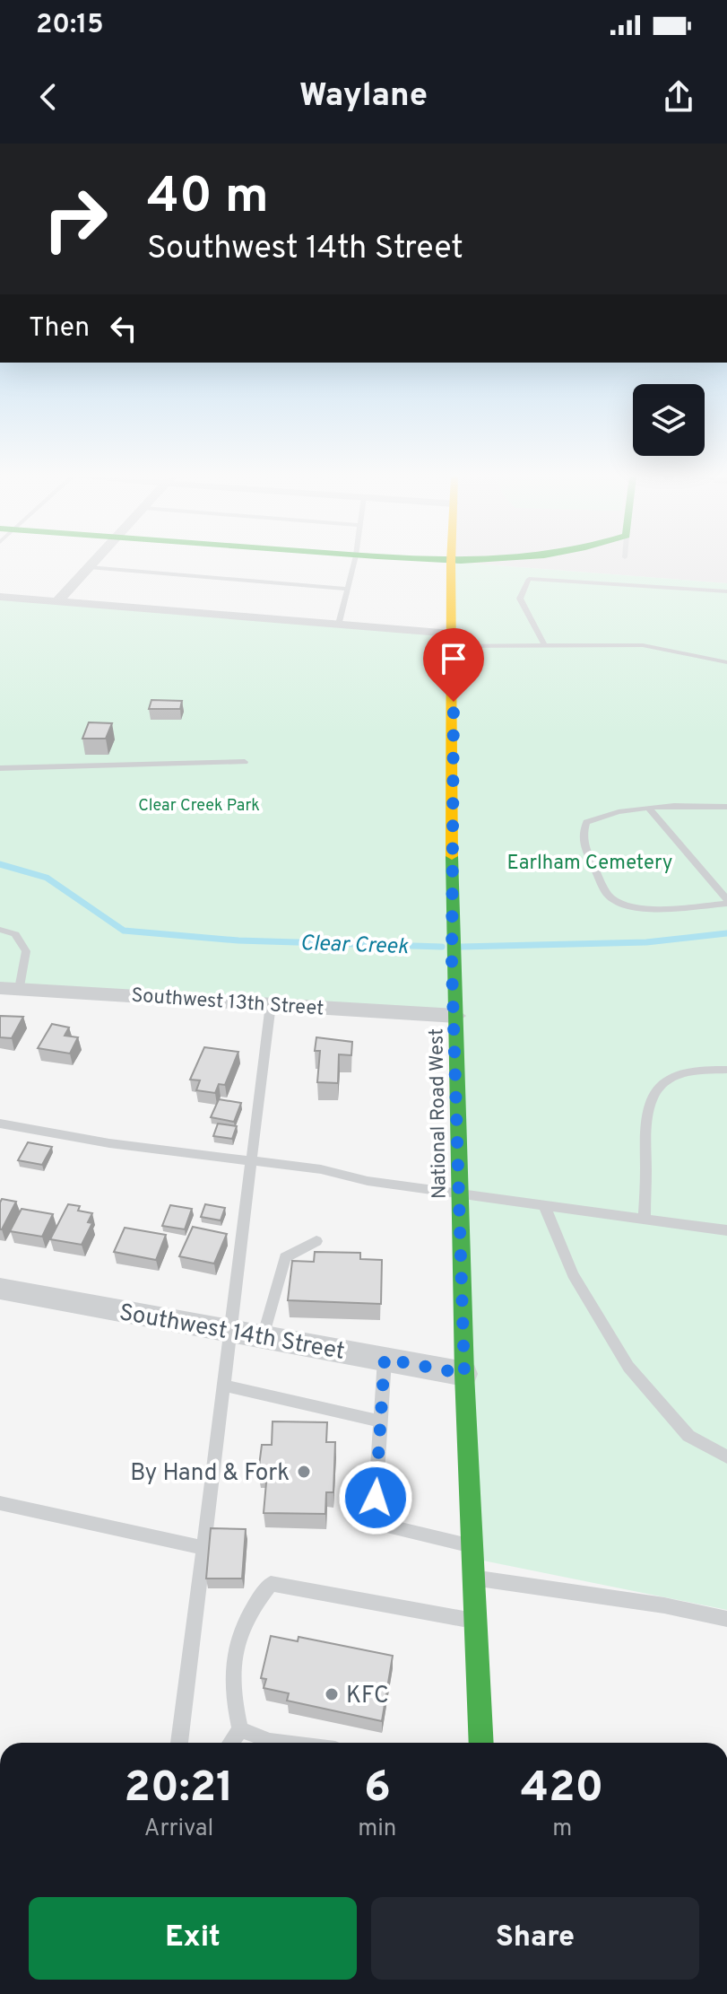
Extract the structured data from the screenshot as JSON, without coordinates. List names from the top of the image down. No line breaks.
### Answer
{"streets":{"main road":["National Road West"],"street":["Southwest 13th Street","Southwest 14th Street"]},"crossings":[["Southwest 13th Street","National Road West"],["National Road West","Southwest 14th Street"]],"water":["Clear Creek"],"parks":["Clear Creek Park","Earlham Cemetery"],"places":["By Hand & Fork","KFC"],"page":{"status":"20:15","header":"Waylane","turn":["40 m","Southwest 14th Street"],"then":"Then","eta":["20:21","Arrival","6","min","420","m"],"buttons":["Exit","Share"]}}
